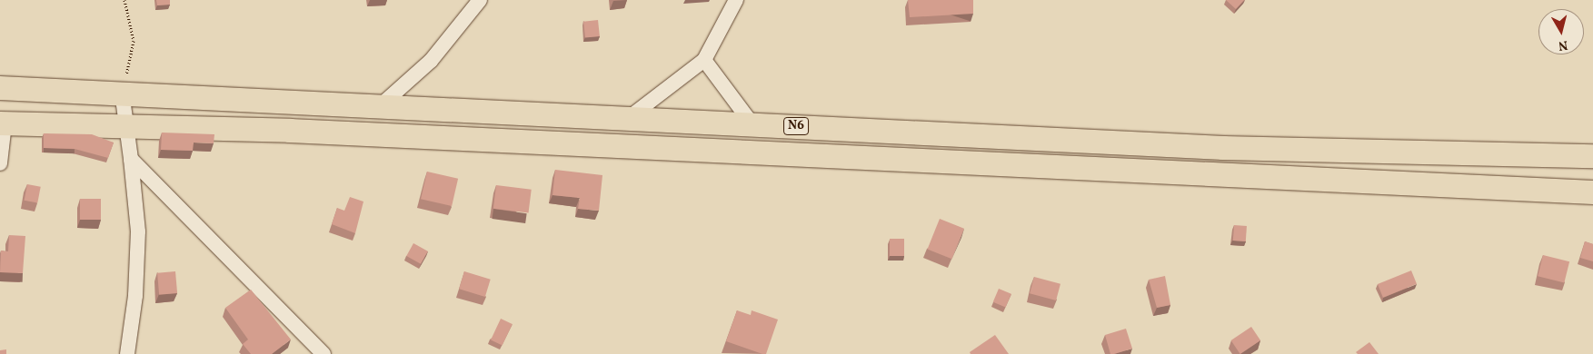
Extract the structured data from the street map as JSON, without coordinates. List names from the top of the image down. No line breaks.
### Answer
{"streets":{"highway":["N6"]},"north":"bottom"}
